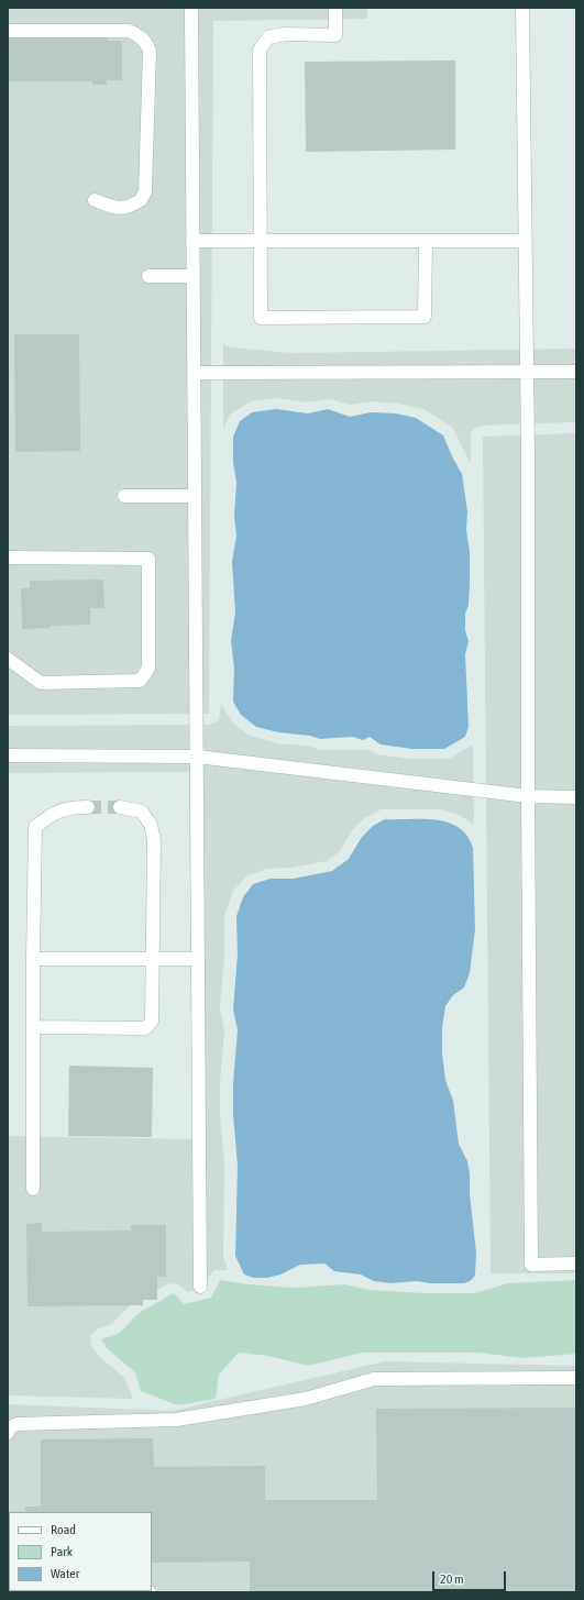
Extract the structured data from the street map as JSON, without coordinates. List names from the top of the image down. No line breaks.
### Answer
{"legend":["Road","Park","Water"],"scale_bar":"20 m"}
